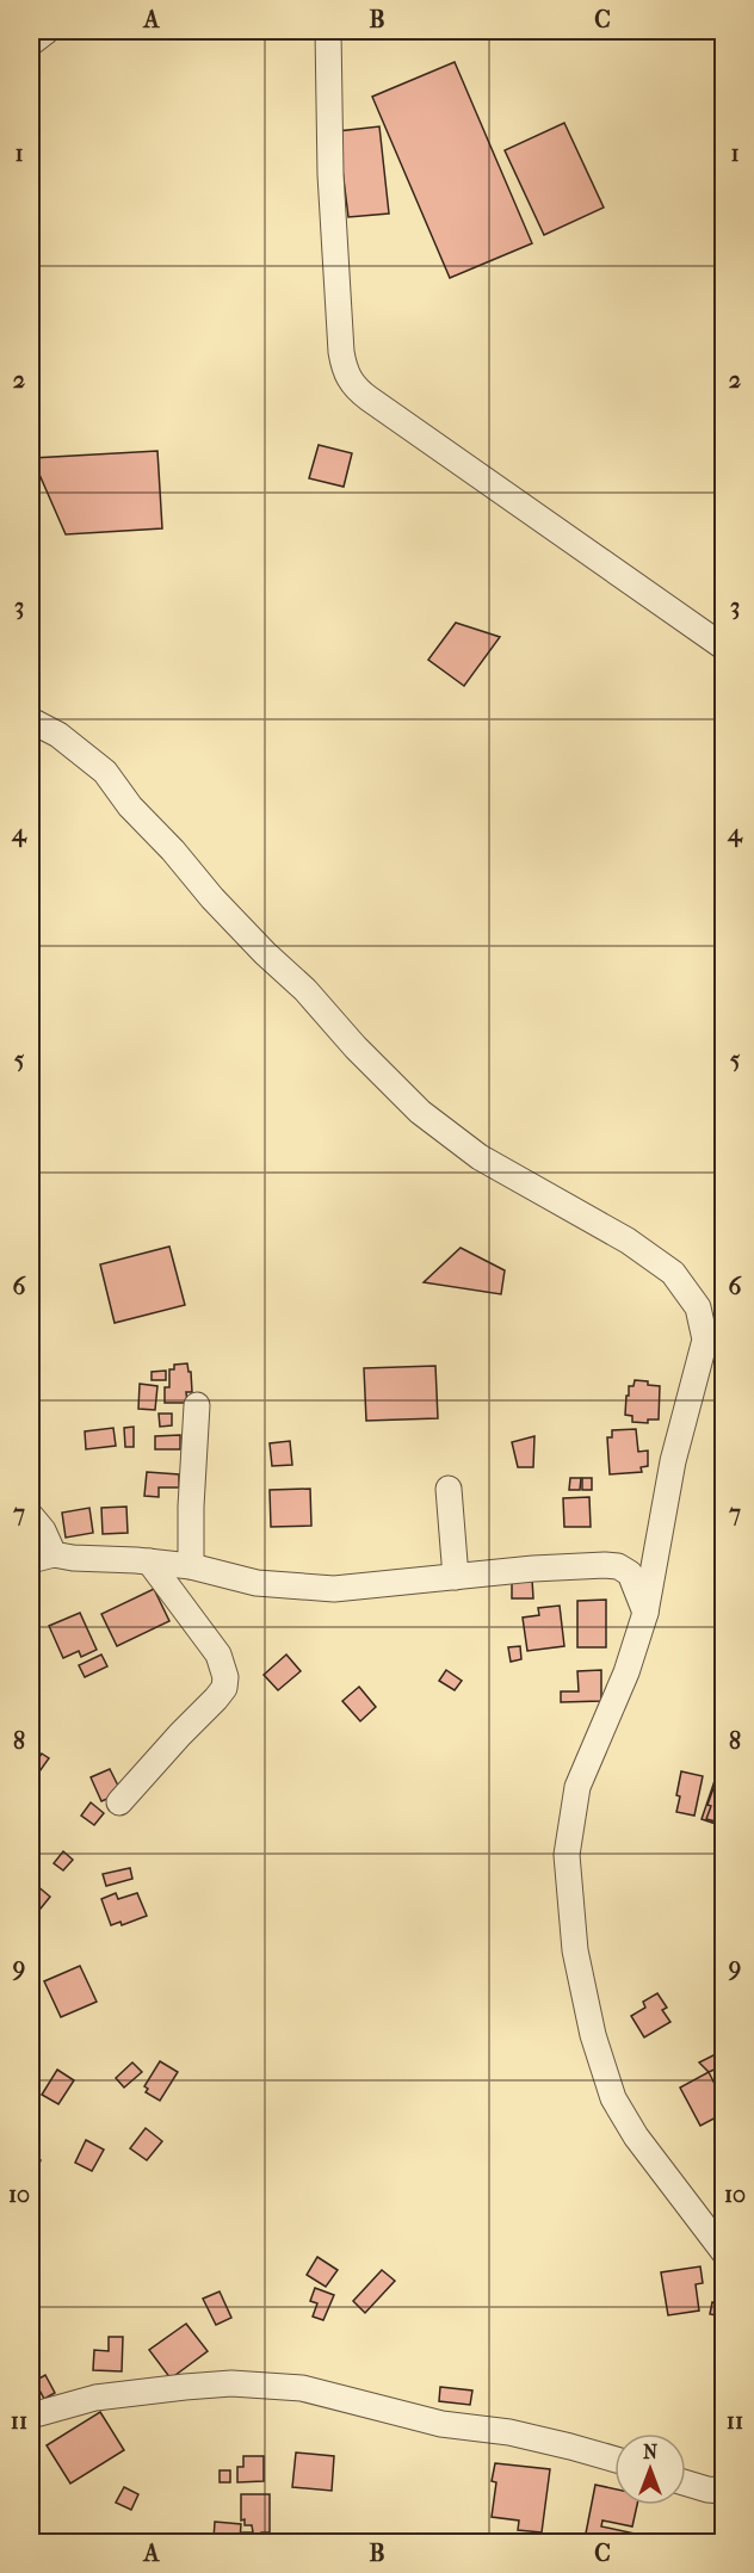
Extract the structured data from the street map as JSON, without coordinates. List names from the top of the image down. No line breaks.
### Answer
{"north":"top","grid":{"columns":["A","B","C"],"rows":["1","2","3","4","5","6","7","8","9","10","11"]}}
